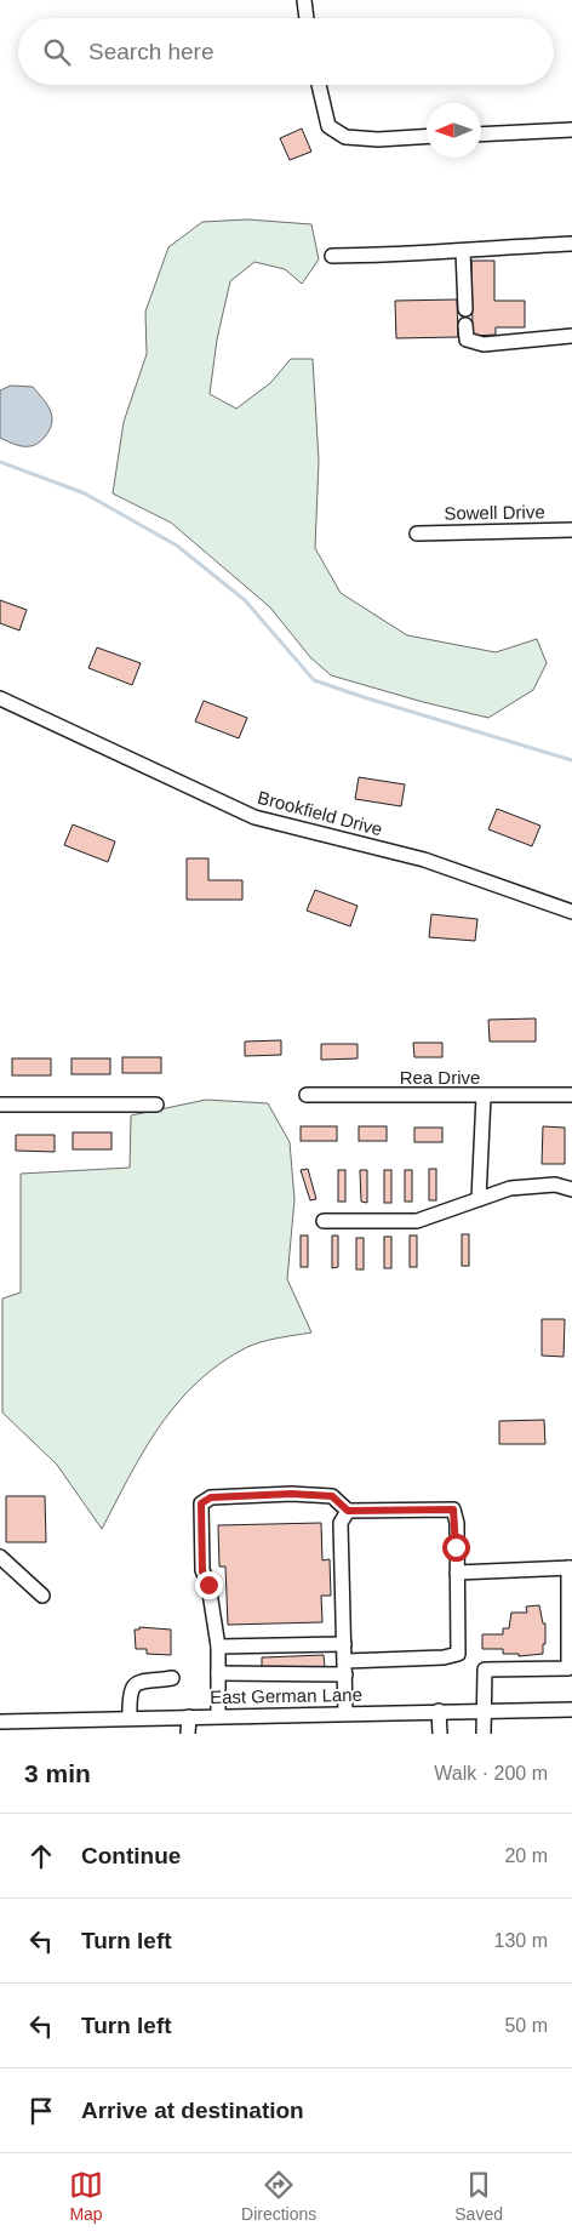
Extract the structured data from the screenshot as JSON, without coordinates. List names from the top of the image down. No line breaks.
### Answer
{"streets":{"street":["Sowell Drive","Brookfield Drive","Rea Drive","East German Lane"]},"north":"left","page":{"search":"Search here","heading":["3 min","Walk · 200 m"],"list":[["Continue","20 m"],["Turn left","130 m"],["Turn left","50 m"],"Arrive at destination"],"nav":["Map","Directions","Saved"]}}
